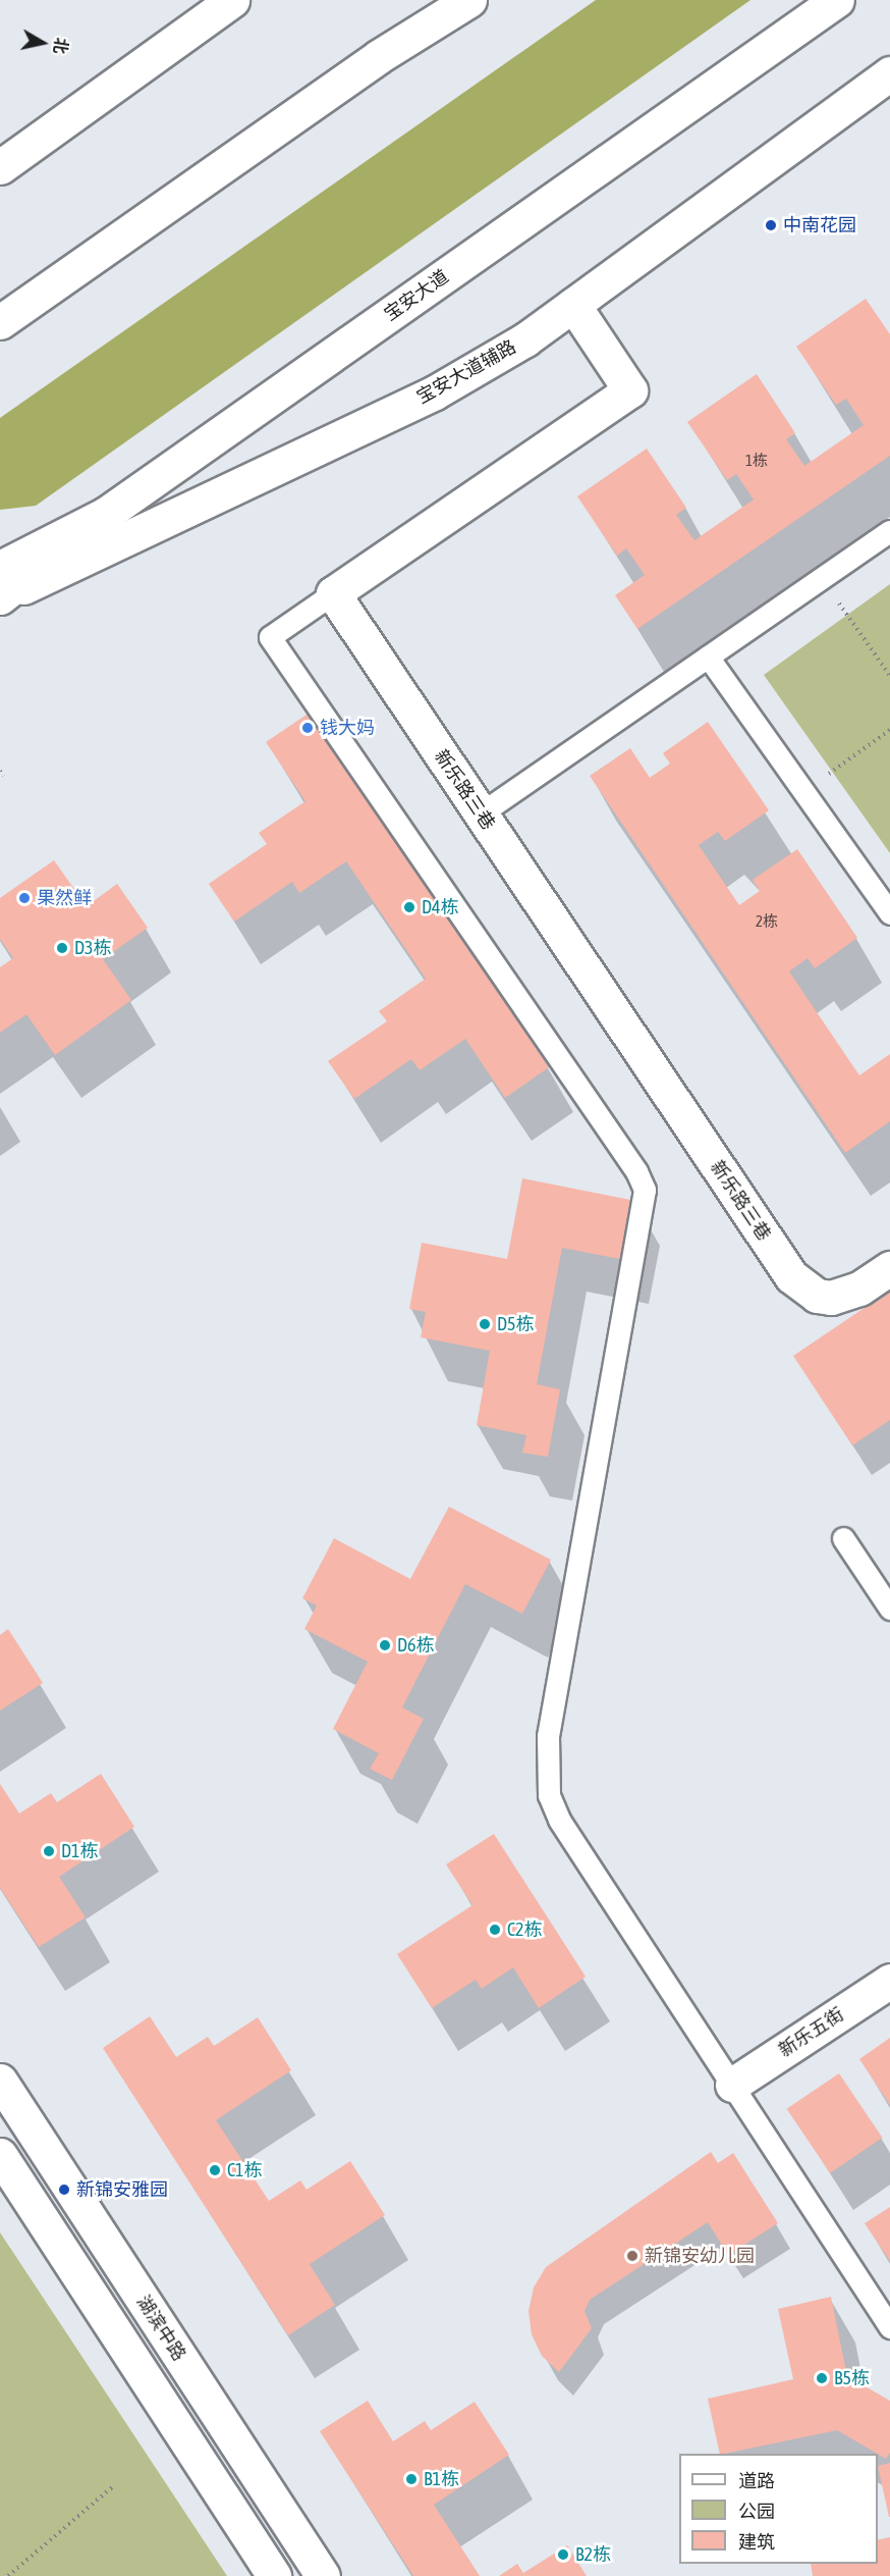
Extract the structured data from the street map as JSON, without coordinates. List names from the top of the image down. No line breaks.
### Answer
{"streets":{"main road":["宝安大道","宝安大道辅路","新乐路三巷","新乐五街","湖滨中路"]},"crossings":[["宝安大道","宝安大道辅路"]],"places":["中南花园","钱大妈","果然鲜","D4栋","D3栋","D5栋","D6栋","D1栋","C2栋","C1栋","新锦安雅园","新锦安幼儿园","B5栋","B1栋","B2栋"],"house_numbers":["1栋","2栋"],"legend":["道路","公园","建筑"],"north":"right"}
